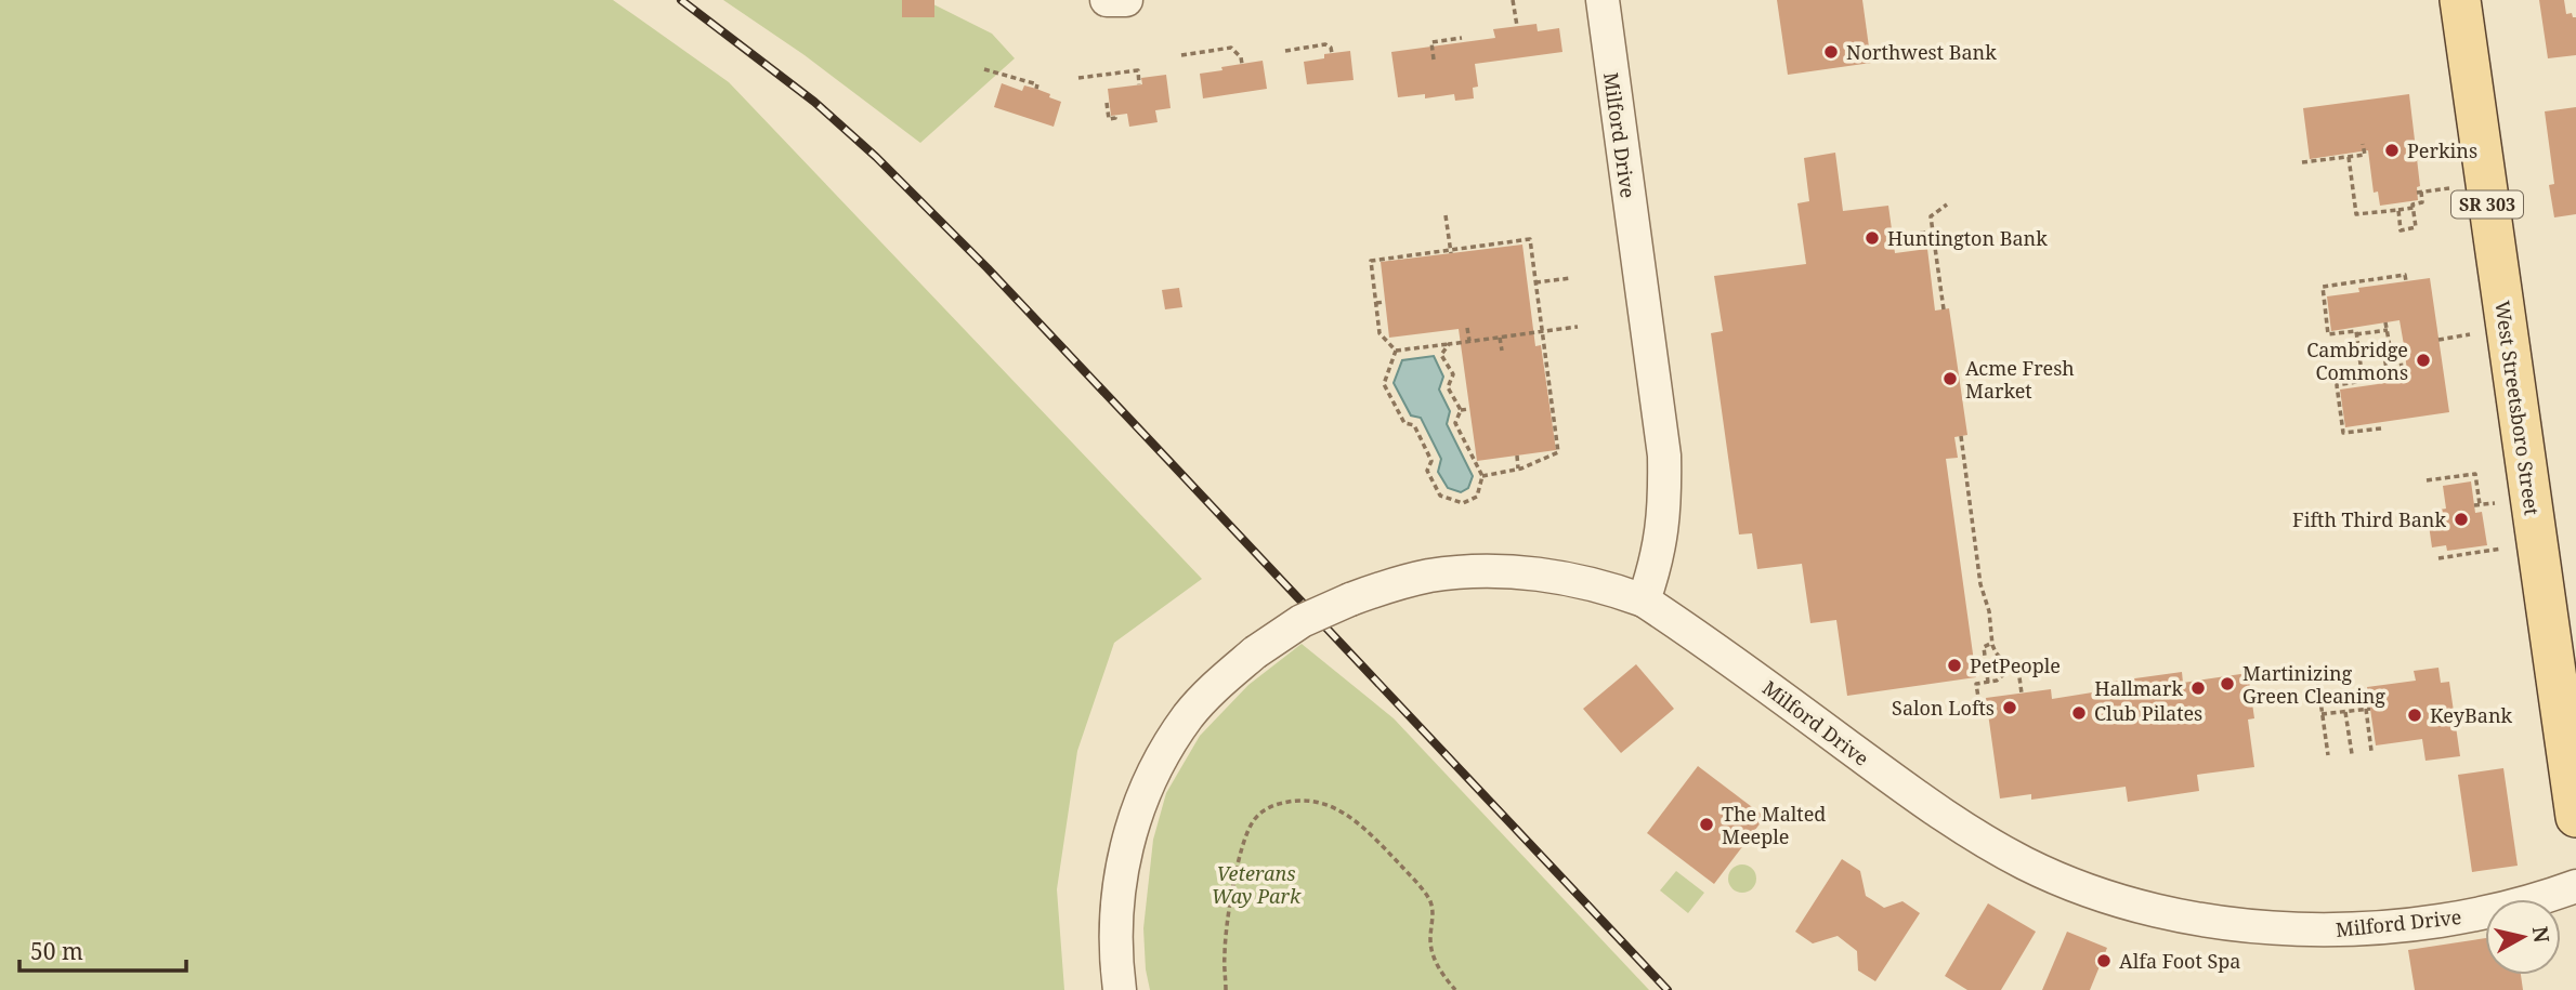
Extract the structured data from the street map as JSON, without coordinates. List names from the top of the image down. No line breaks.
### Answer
{"streets":{"main road":["SR 303","West Streetsboro Street"],"street":["Milford Drive"]},"parks":["Veterans Way Park"],"places":["Northwest Bank","Perkins","Huntington Bank","Cambridge Commons","Acme Fresh Market","Fifth Third Bank","PetPeople","Martinizing Green Cleaning","Hallmark","Salon Lofts","Club Pilates","KeyBank","The Malted Meeple","Alfa Foot Spa"],"scale_bar":"50 m","north":"right"}
